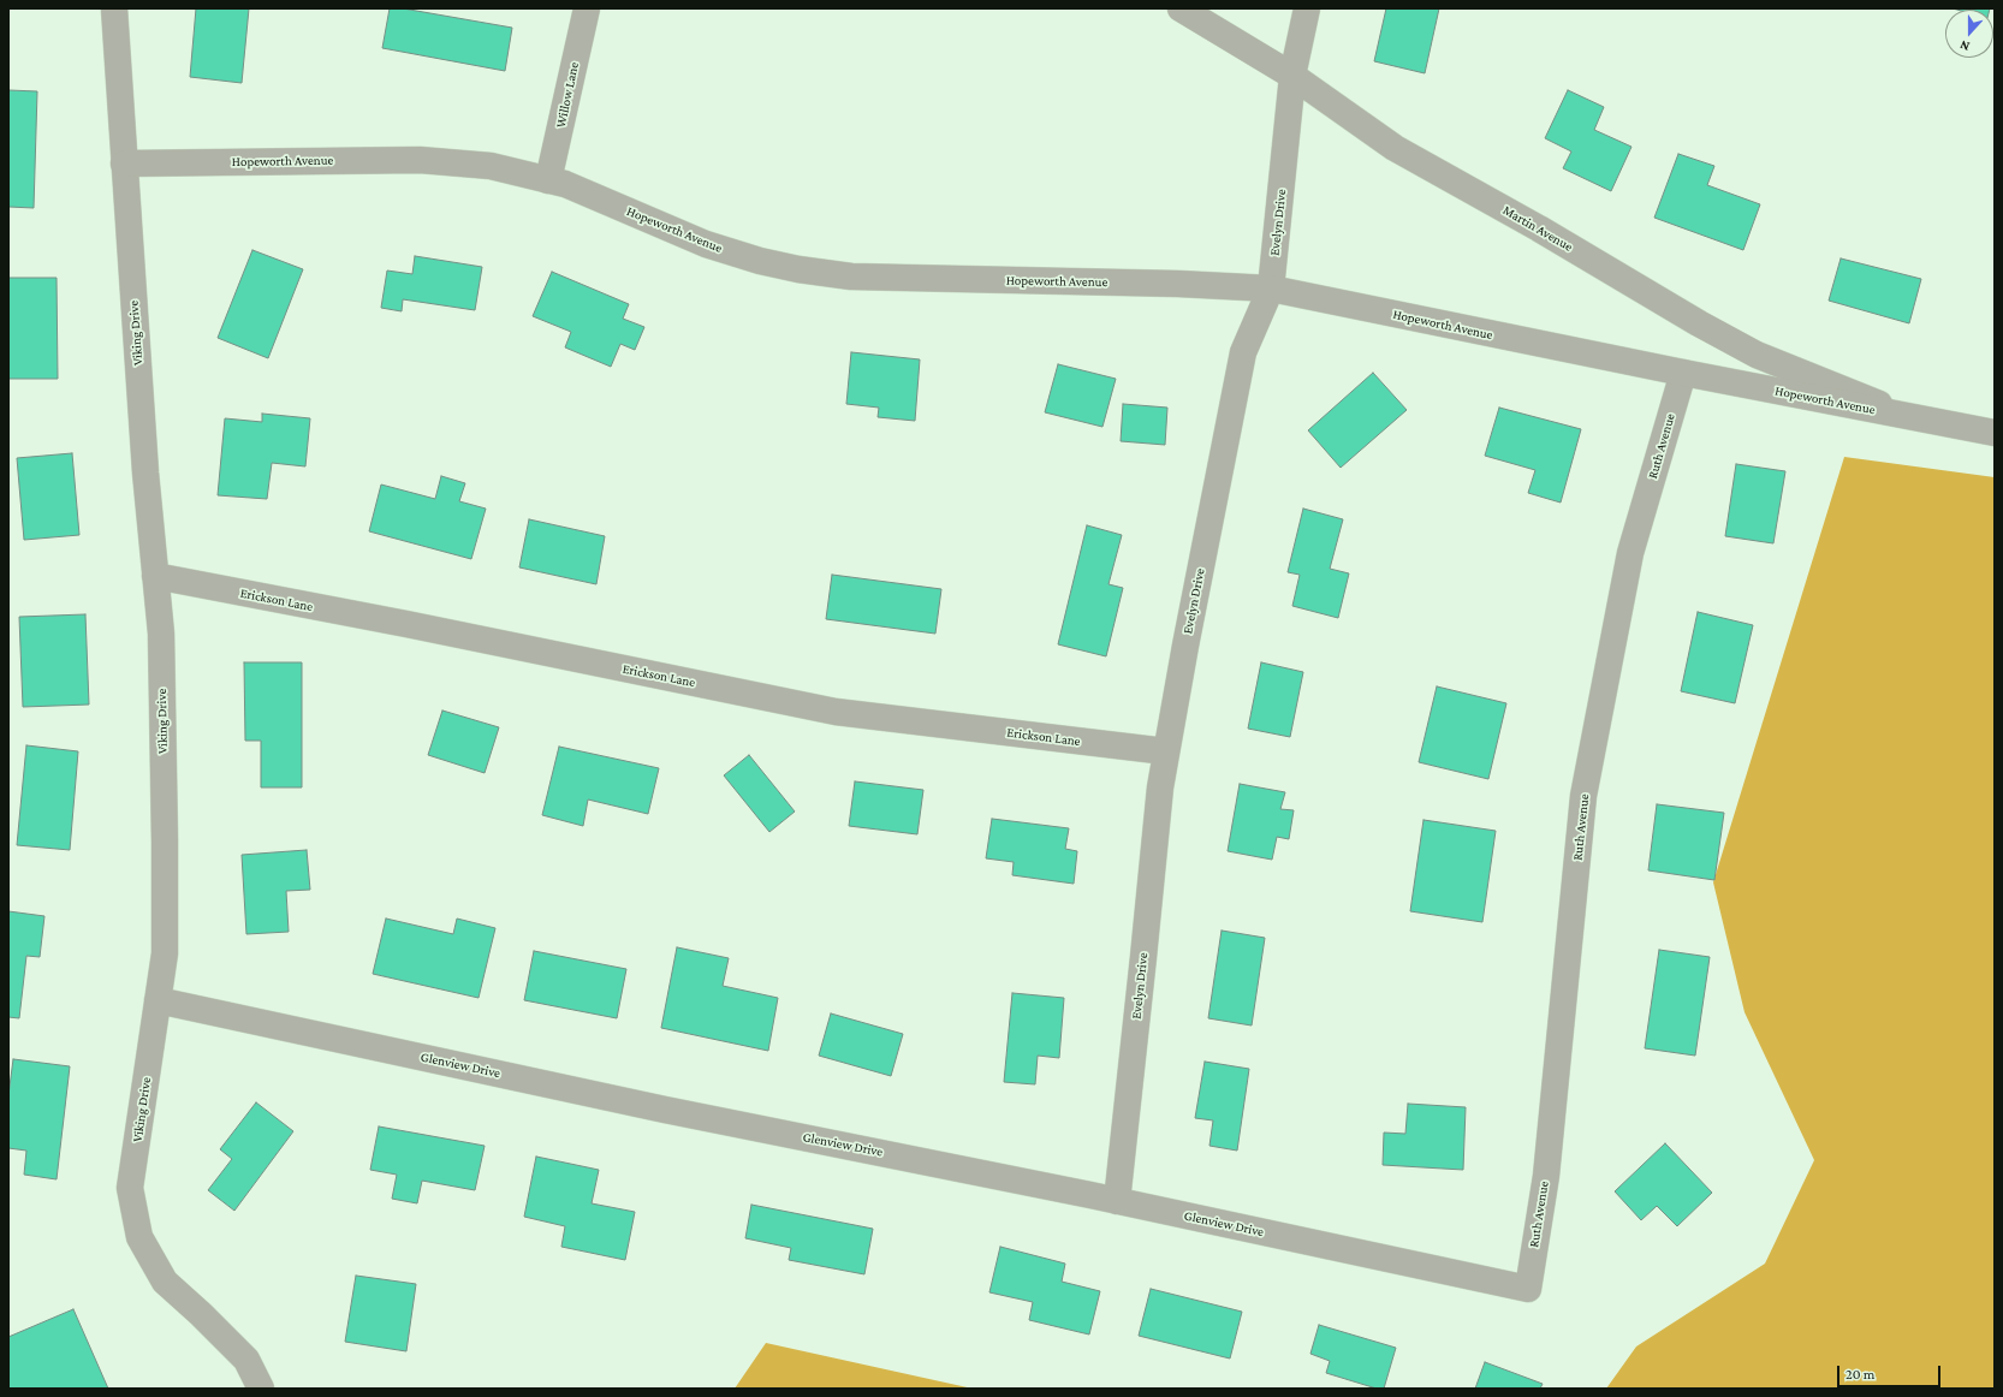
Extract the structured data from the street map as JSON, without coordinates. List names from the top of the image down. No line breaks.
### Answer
{"streets":{"street":["Willow Lane","Hopeworth Avenue","Evelyn Drive","Martin Avenue","Viking Drive","Ruth Avenue","Erickson Lane","Glenview Drive"]},"crossings":[["Willow Lane","Hopeworth Avenue"],["Hopeworth Avenue","Evelyn Drive"],["Hopeworth Avenue","Martin Avenue"],["Hopeworth Avenue","Viking Drive"],["Hopeworth Avenue","Ruth Avenue"],["Evelyn Drive","Martin Avenue"],["Evelyn Drive","Erickson Lane"],["Evelyn Drive","Glenview Drive"],["Viking Drive","Erickson Lane"],["Viking Drive","Glenview Drive"],["Ruth Avenue","Glenview Drive"]],"scale_bar":"20 m","north":"bottom"}
